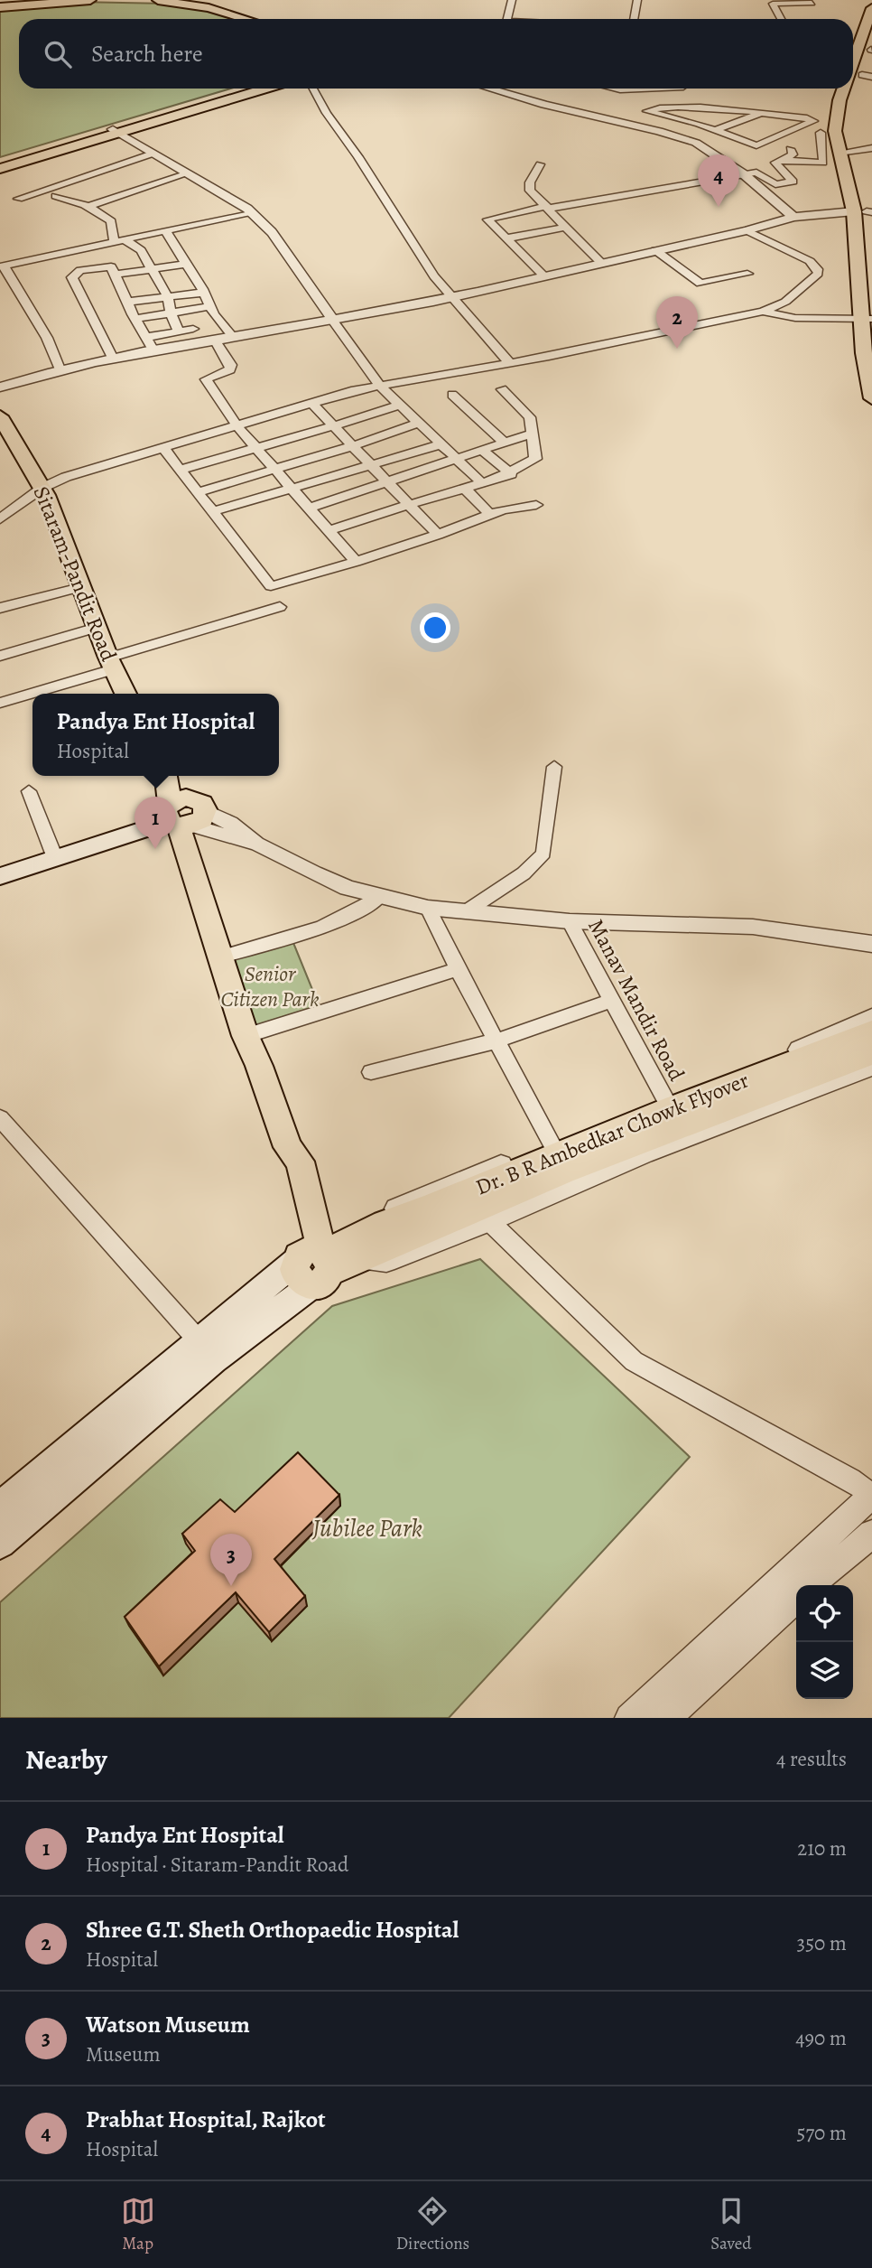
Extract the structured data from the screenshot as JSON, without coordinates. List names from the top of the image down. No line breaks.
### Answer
{"streets":{"main road":["Sitaram-Pandit Road","Dr. B R Ambedkar Chowk Flyover"],"street":["Manav Mandir Road"]},"parks":["Senior Citizen Park","Jubilee Park"],"page":{"search":"Search here","pins":["4","2","1","3"],"popup":["Pandya Ent Hospital","Hospital"],"heading":["Nearby","4 results"],"list":[{"mark":"1","name":"Pandya Ent Hospital","note":"Hospital · Sitaram-Pandit Road","value":"210 m"},{"mark":"2","name":"Shree G.T. Sheth Orthopaedic Hospital","note":"Hospital","value":"350 m"},{"mark":"3","name":"Watson Museum","note":"Museum","value":"490 m"},{"mark":"4","name":"Prabhat Hospital, Rajkot","note":"Hospital","value":"570 m"}],"nav":["Map","Directions","Saved"]}}
